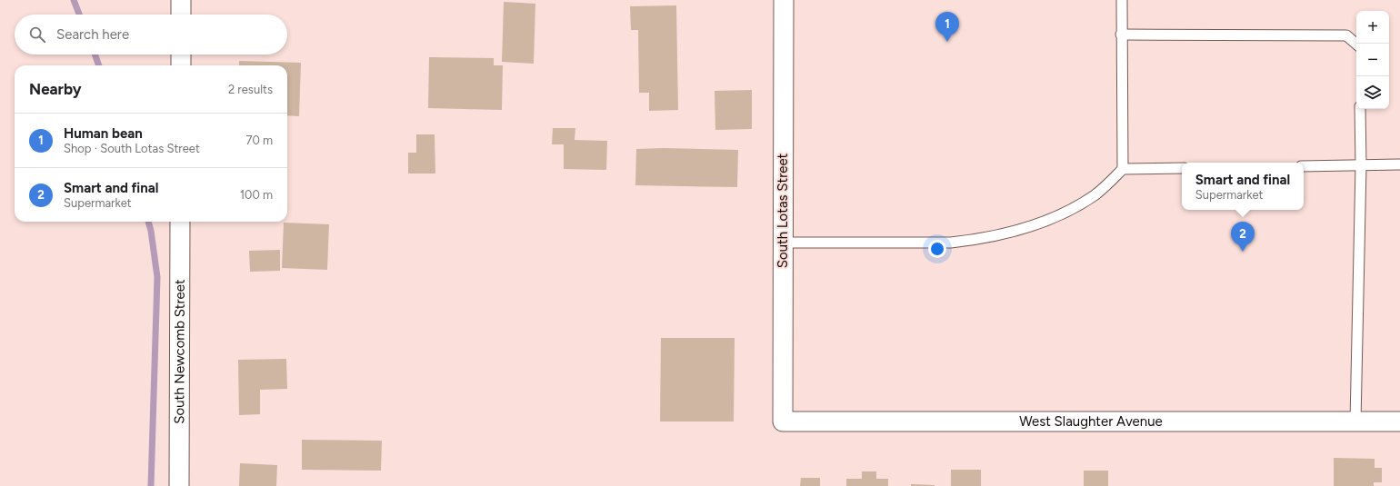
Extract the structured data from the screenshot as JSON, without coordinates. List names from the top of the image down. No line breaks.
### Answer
{"streets":{"street":["South Lotas Street","South Newcomb Street","West Slaughter Avenue"]},"crossings":[["South Lotas Street","West Slaughter Avenue"]],"page":{"map_buttons":["+","−"],"pins":["1","2"],"search":"Search here","heading":["Nearby","2 results"],"list":[{"mark":"1","name":"Human bean","note":"Shop · South Lotas Street","value":"70 m"},{"mark":"2","name":"Smart and final","note":"Supermarket","value":"100 m"}],"popup":["Smart and final","Supermarket"]}}
